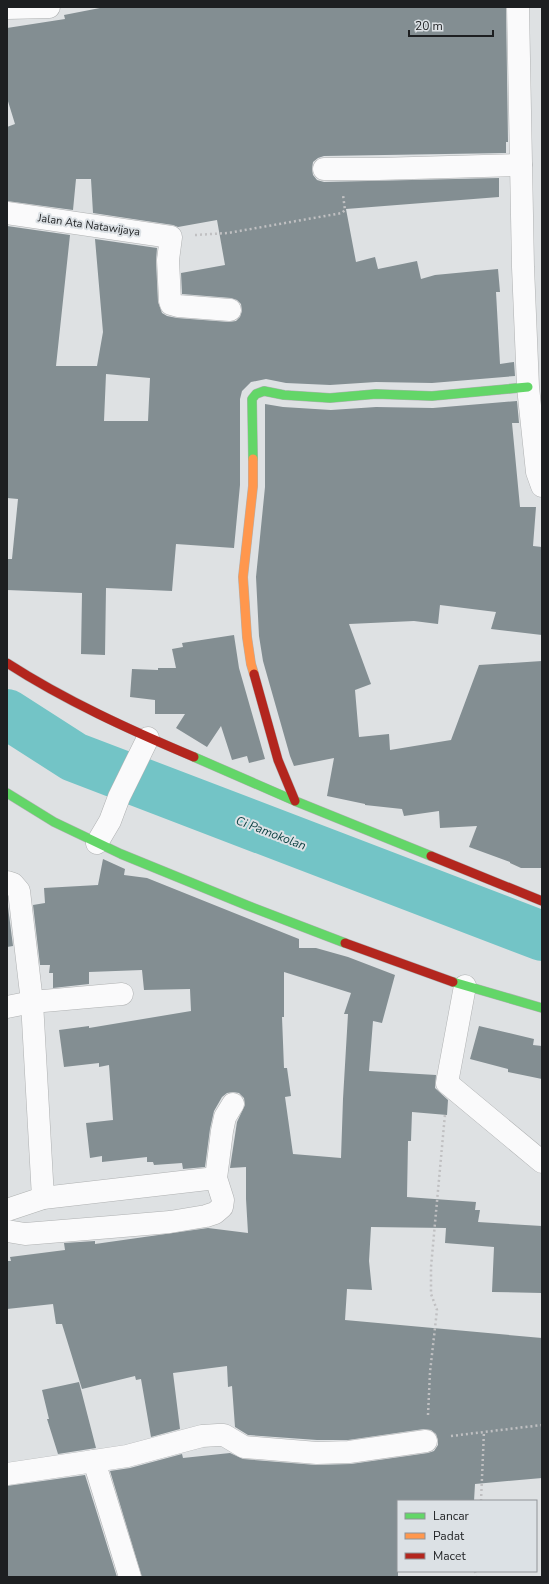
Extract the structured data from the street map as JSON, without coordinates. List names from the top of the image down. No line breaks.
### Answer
{"streets":{"street":["Jalan Ata Natawijaya"]},"water":["Ci Pamokolan"],"legend":["Lancar","Padat","Macet"],"scale_bar":"20 m"}
